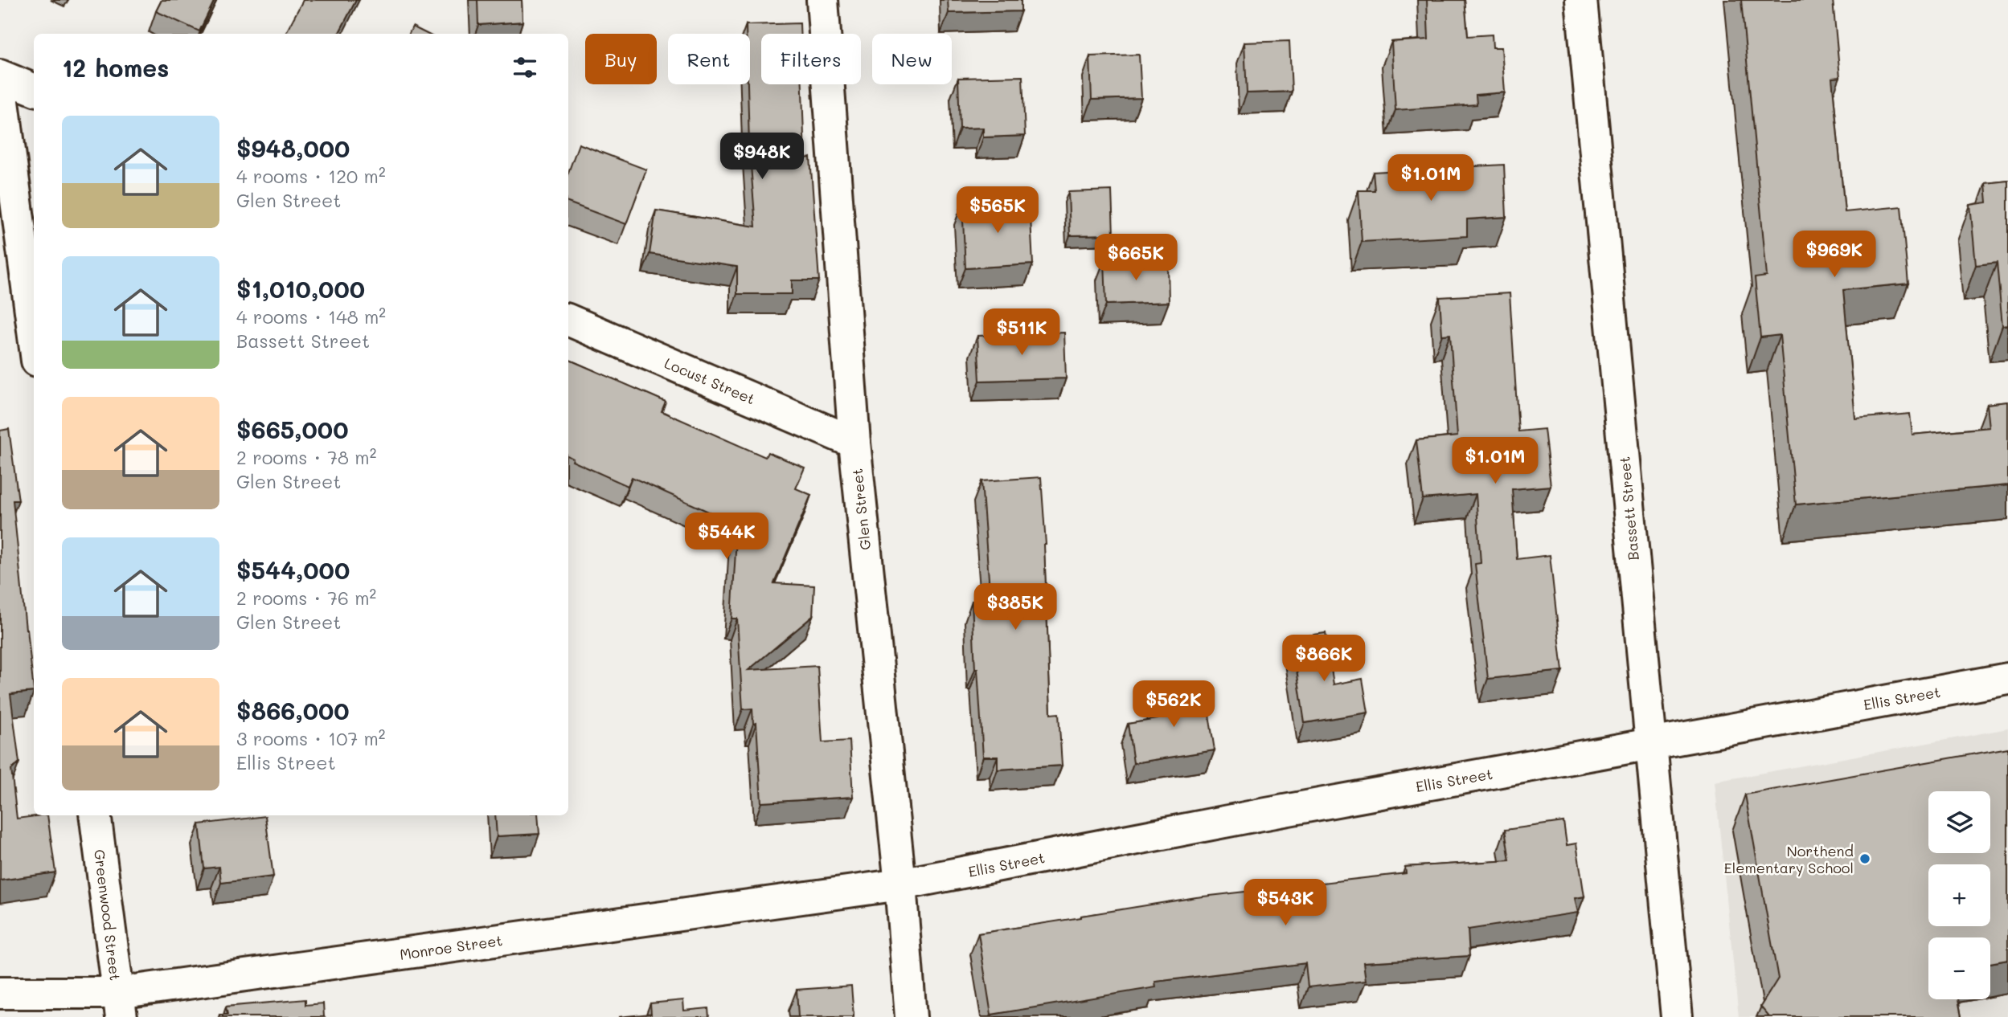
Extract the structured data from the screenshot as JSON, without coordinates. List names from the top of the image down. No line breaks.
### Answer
{"streets":{"street":["Locust Street","Bassett Street","Glen Street","Ellis Street","Greenwood Street","Monroe Street"]},"crossings":[["Locust Street","Glen Street"],["Bassett Street","Ellis Street"],["Glen Street","Ellis Street"],["Glen Street","Monroe Street"],["Ellis Street","Monroe Street"],["Greenwood Street","Monroe Street"]],"places":["Northend Elementary School"],"page":{"chip":["Buy","Rent","Filters","New"],"heading":"12 homes","list":[{"name":"$948,000","note":"4 rooms · 120 m² · Glen Street"},{"name":"$1,010,000","note":"4 rooms · 148 m² · Bassett Street"},{"name":"$665,000","note":"2 rooms · 78 m² · Glen Street"},{"name":"$544,000","note":"2 rooms · 76 m² · Glen Street"},{"name":"$866,000","note":"3 rooms · 107 m² · Ellis Street"}],"price":["$948K","$1.01M","$565K","$969K","$665K","$511K","$1.01M","$544K","$385K","$866K","$562K","$543K"],"map_buttons":["+","−"]}}
